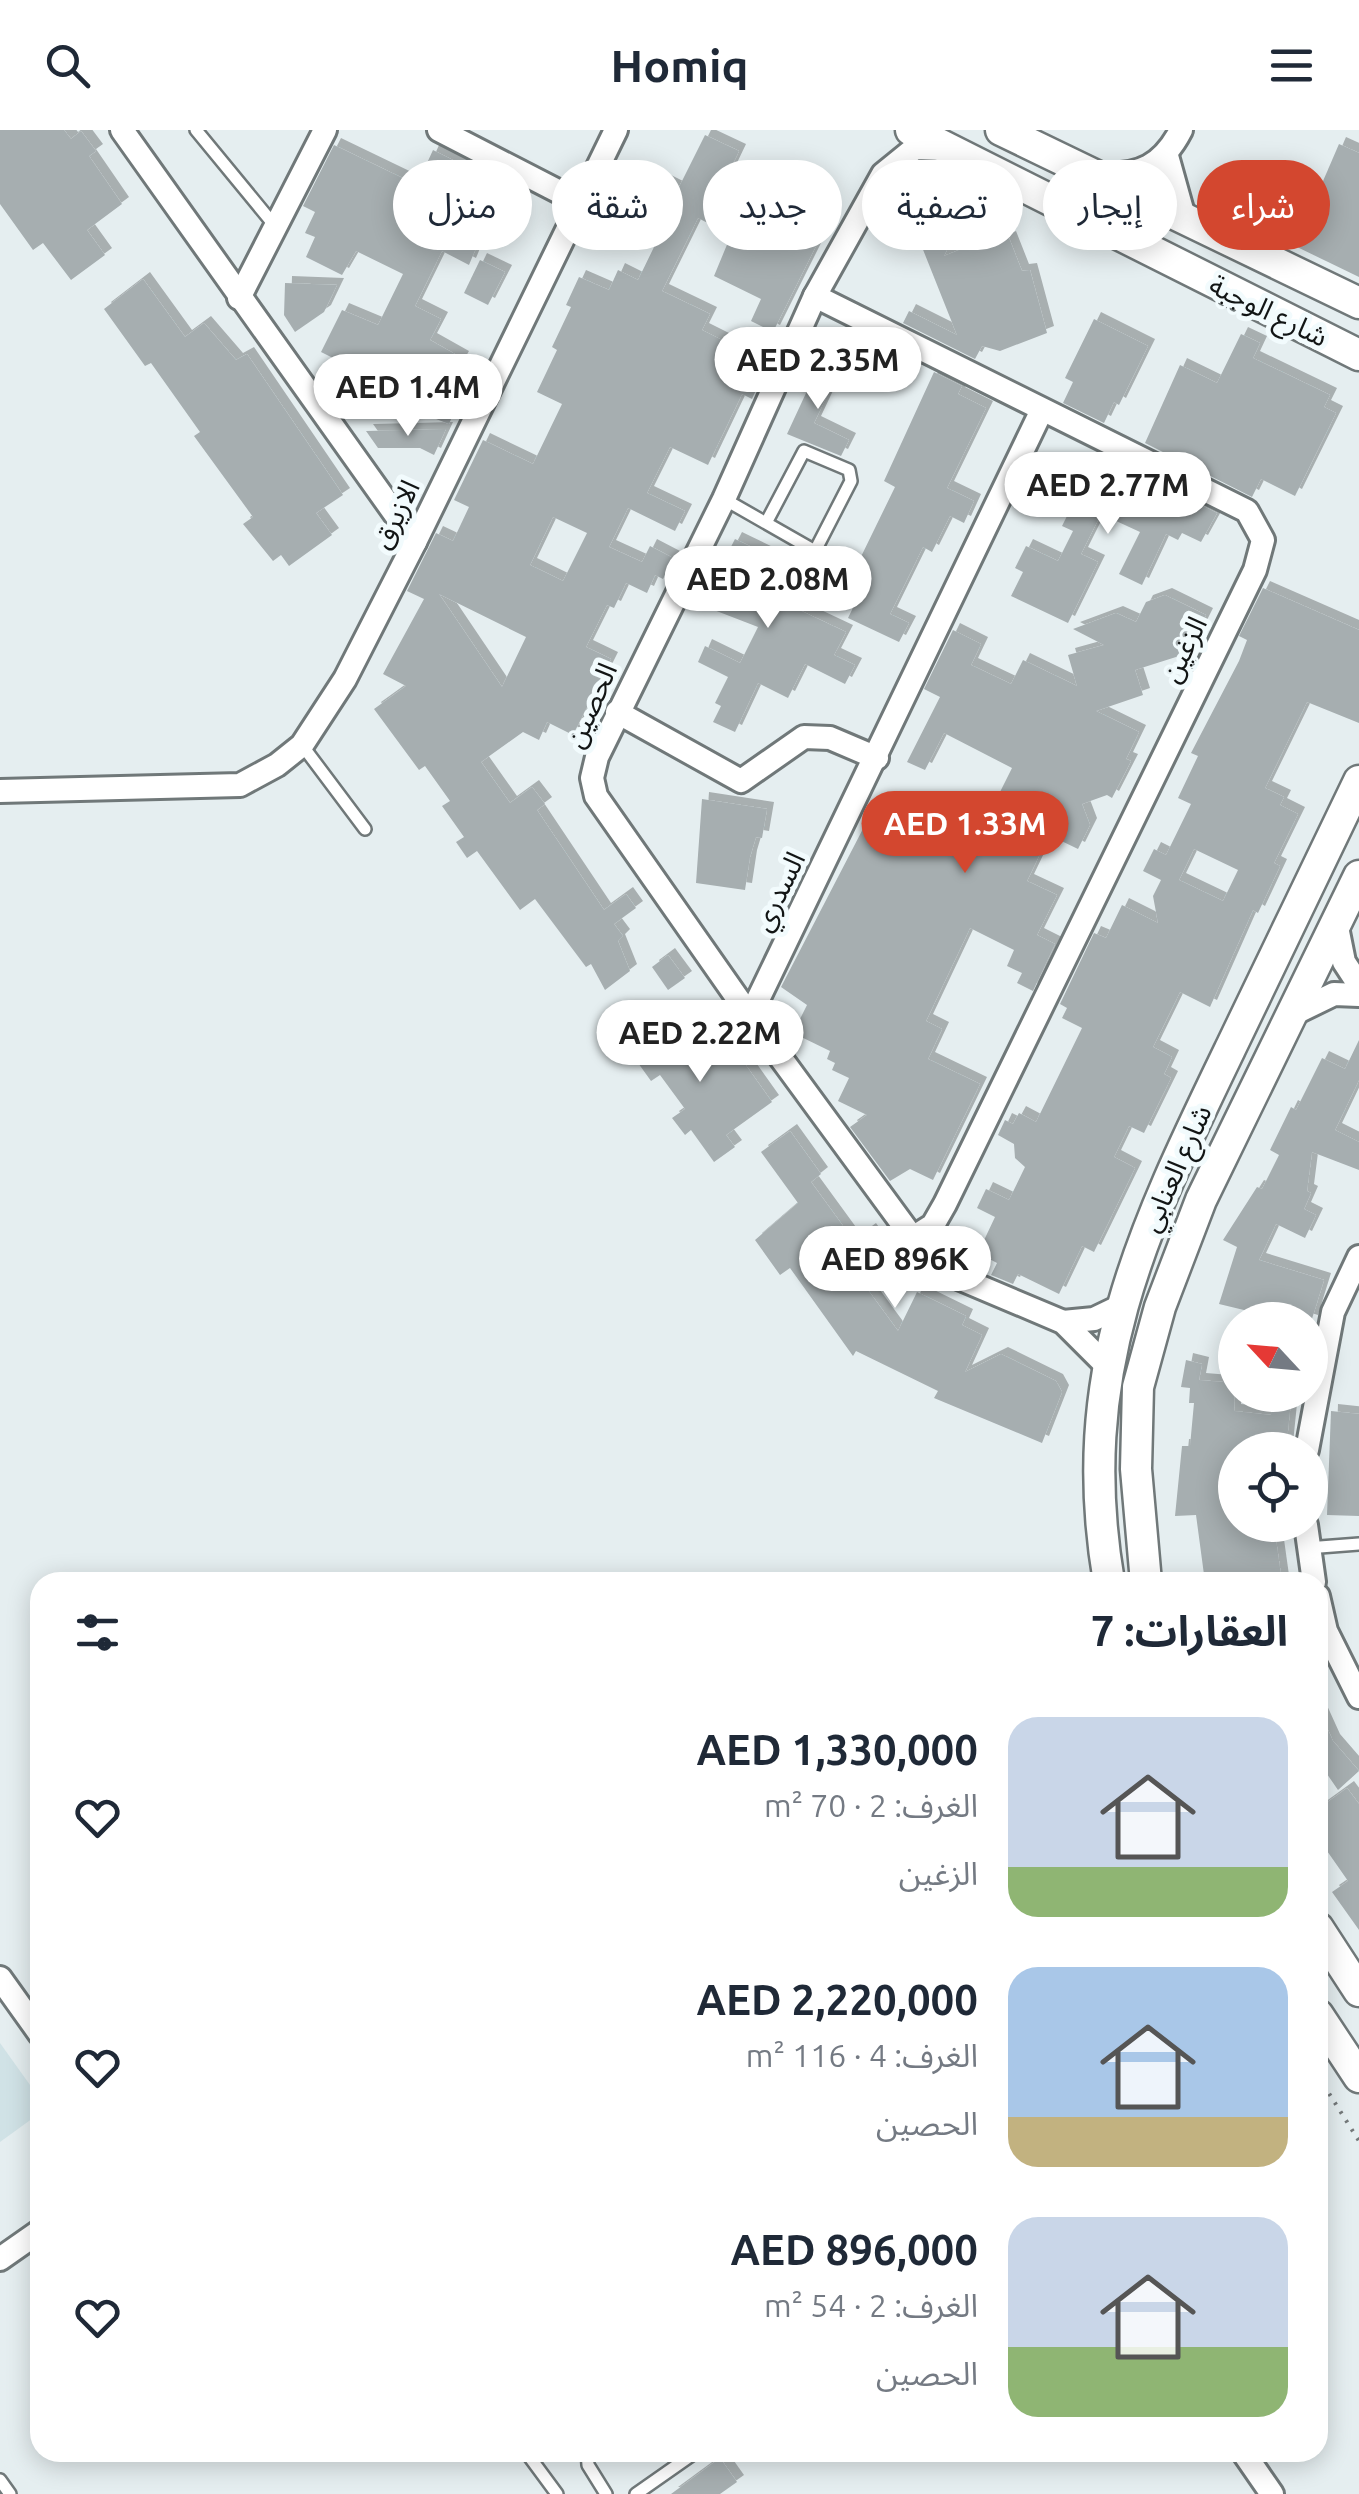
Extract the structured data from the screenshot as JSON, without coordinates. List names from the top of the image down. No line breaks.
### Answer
{"streets":{"street":["شارع الوجبة","الازيرق","الزغين","الحصين","السدري","شارع العنابي"]},"crossings":[["شارع الوجبة","الحصين"],["الزغين","الحصين"],["الزغين","السدري"],["الحصين","السدري"],["الحصين","شارع العنابي"]],"north":"top left","page":{"header":"Homiq","chip":["شراء","إيجار","تصفية","جديد","شقة","منزل"],"price":["AED 2.35M","AED 1.4M","AED 2.77M","AED 2.08M","AED 1.33M","AED 2.22M","AED 896K"],"heading":"العقارات: 7","list":[{"name":"AED 1,330,000","note":"الغرف: 2 · 70 m² · الزغين"},{"name":"AED 2,220,000","note":"الغرف: 4 · 116 m² · الحصين"},{"name":"AED 896,000","note":"الغرف: 2 · 54 m² · الحصين"}]}}
